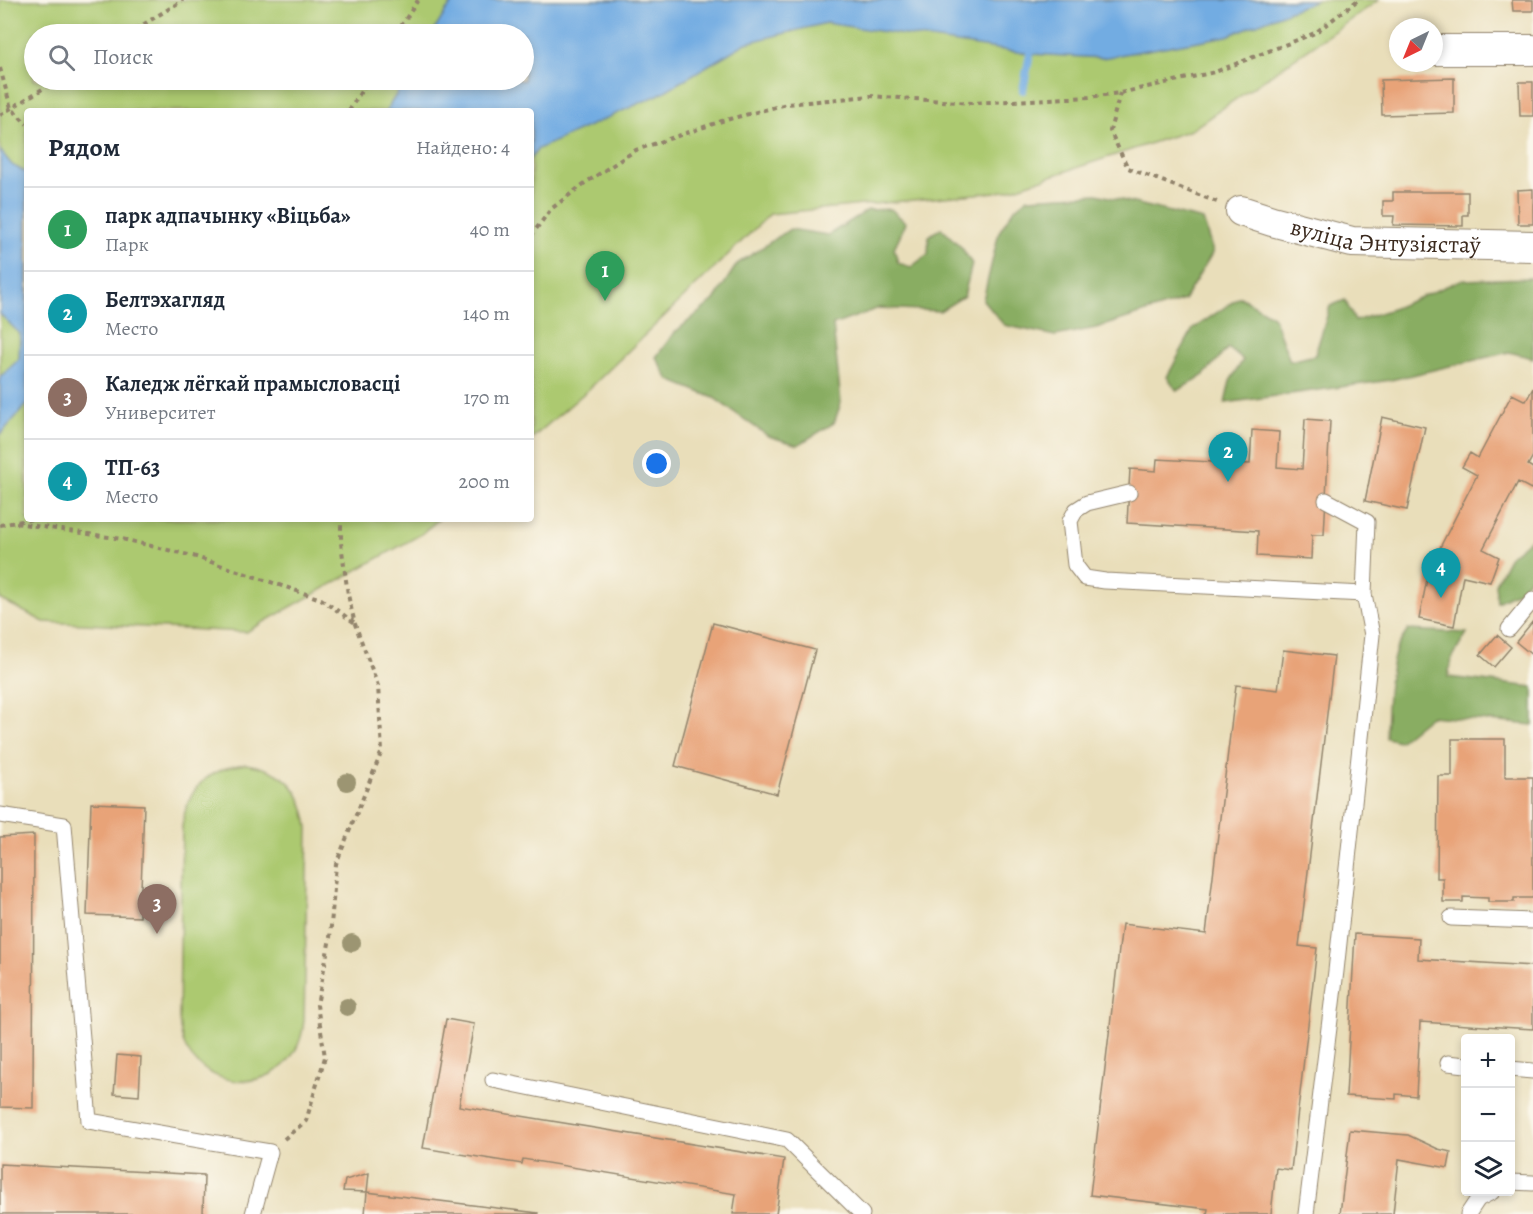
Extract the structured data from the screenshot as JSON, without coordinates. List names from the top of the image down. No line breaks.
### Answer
{"streets":{"street":["вуліца Энтузіястаў"]},"north":"bottom left","page":{"search":"Поиск","heading":["Рядом","Найдено: 4"],"list":[{"mark":"1","name":"парк адпачынку «Віцьба»","note":"Парк","value":"40 m"},{"mark":"2","name":"Белтэхагляд","note":"Место","value":"140 m"},{"mark":"3","name":"Каледж лёгкай прамысловасці","note":"Университет","value":"170 m"},{"mark":"4","name":"ТП-63","note":"Место","value":"200 m"}],"pins":["1","2","4","3"],"map_buttons":["+","−"]}}
